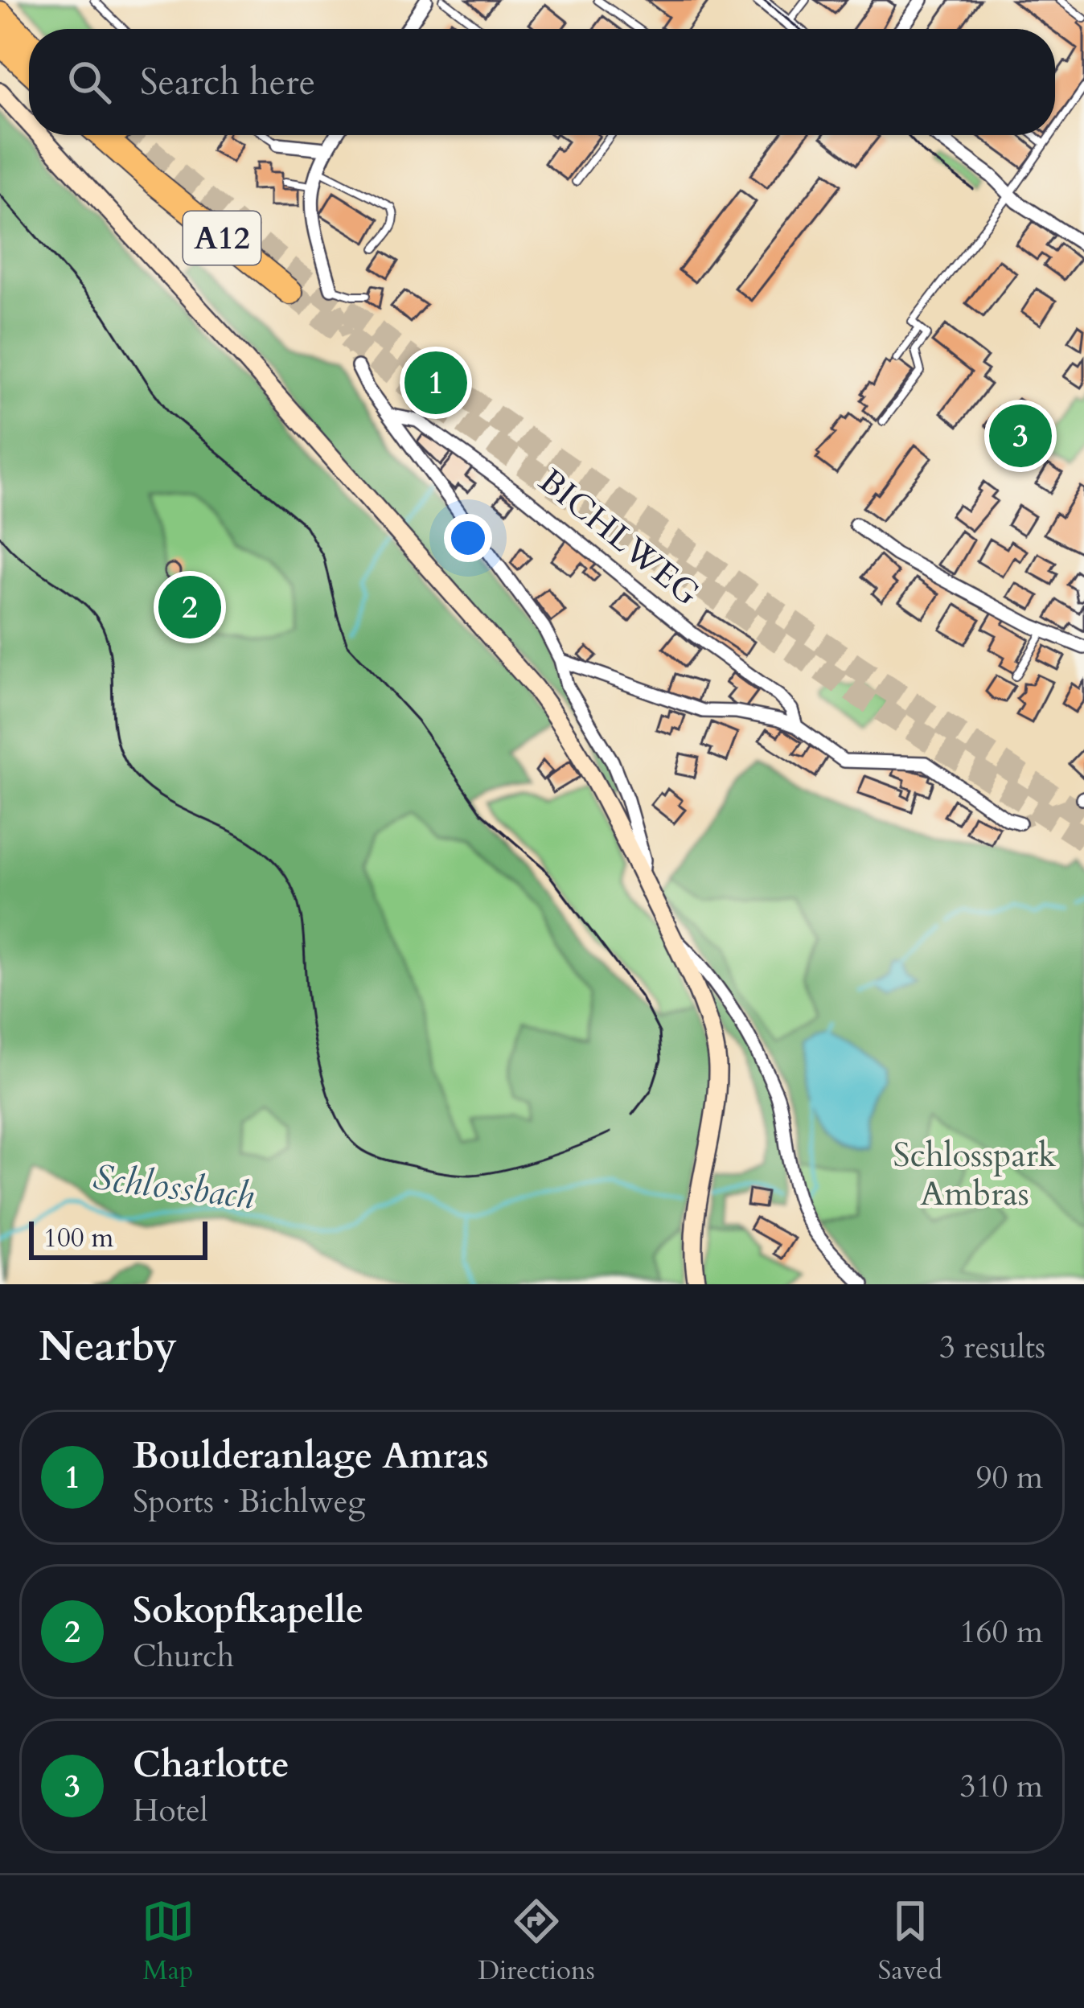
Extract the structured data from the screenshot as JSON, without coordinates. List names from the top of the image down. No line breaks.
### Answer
{"streets":{"highway":["A12"],"street":["BICHLWEG"]},"water":["Schlossbach"],"parks":["Schlosspark Ambras"],"scale_bar":"100 m","page":{"search":"Search here","pins":["1","3","2"],"scale":"100 m","heading":["Nearby","3 results"],"list":[{"mark":"1","name":"Boulderanlage Amras","note":"Sports · Bichlweg","value":"90 m"},{"mark":"2","name":"Sokopfkapelle","note":"Church","value":"160 m"},{"mark":"3","name":"Charlotte","note":"Hotel","value":"310 m"}],"nav":["Map","Directions","Saved"]}}
